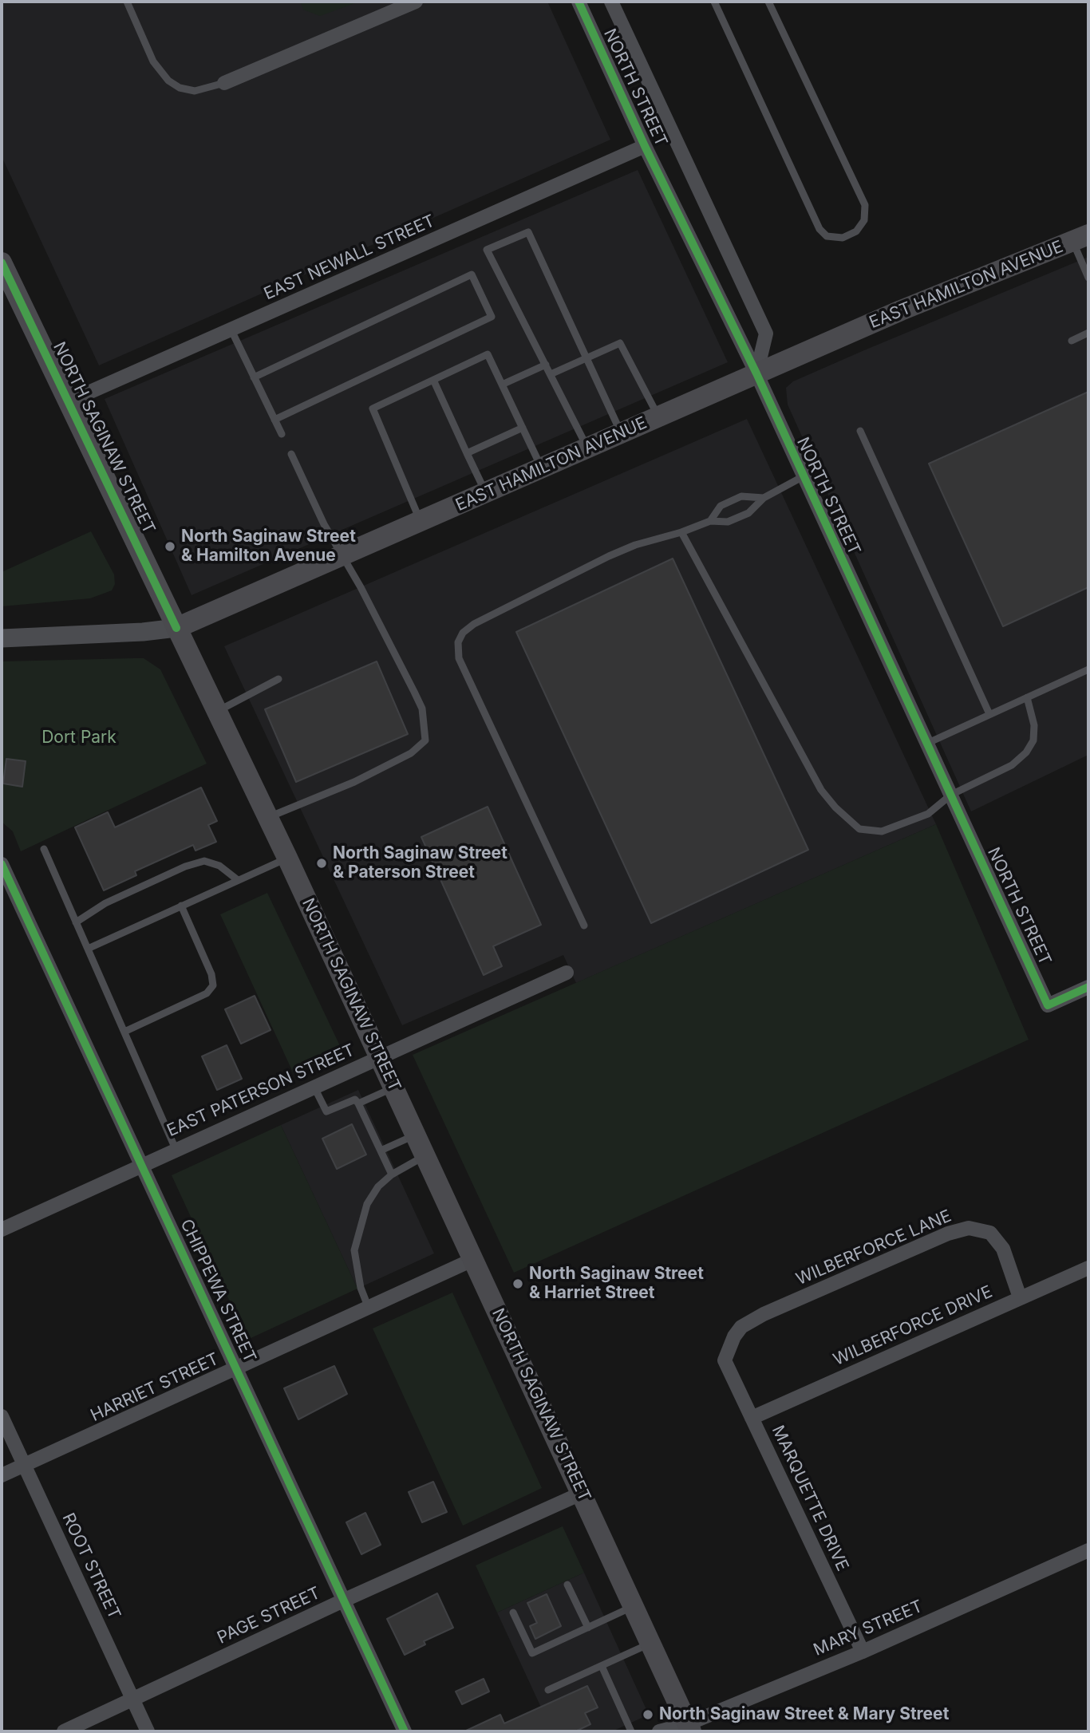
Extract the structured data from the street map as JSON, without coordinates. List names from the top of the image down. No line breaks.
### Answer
{"streets":{"main road":["EAST HAMILTON AVENUE","NORTH SAGINAW STREET"],"street":["NORTH STREET","EAST NEWALL STREET","EAST PATERSON STREET","WILBERFORCE LANE","CHIPPEWA STREET","WILBERFORCE DRIVE","HARRIET STREET","MARQUETTE DRIVE","ROOT STREET","PAGE STREET","MARY STREET"]},"crossings":[["NORTH STREET","EAST NEWALL STREET"],["NORTH STREET","EAST HAMILTON AVENUE"],["EAST NEWALL STREET","NORTH SAGINAW STREET"],["EAST HAMILTON AVENUE","NORTH SAGINAW STREET"],["NORTH SAGINAW STREET","EAST PATERSON STREET"],["NORTH SAGINAW STREET","HARRIET STREET"],["NORTH SAGINAW STREET","PAGE STREET"],["NORTH SAGINAW STREET","MARY STREET"],["EAST PATERSON STREET","CHIPPEWA STREET"],["WILBERFORCE LANE","WILBERFORCE DRIVE"],["WILBERFORCE LANE","MARQUETTE DRIVE"],["CHIPPEWA STREET","HARRIET STREET"],["CHIPPEWA STREET","PAGE STREET"],["WILBERFORCE DRIVE","MARQUETTE DRIVE"],["HARRIET STREET","ROOT STREET"],["MARQUETTE DRIVE","MARY STREET"],["ROOT STREET","PAGE STREET"]],"parks":["Dort Park"],"places":["North Saginaw Street & Hamilton Avenue","North Saginaw Street & Paterson Street","North Saginaw Street & Harriet Street","North Saginaw Street & Mary Street"]}
